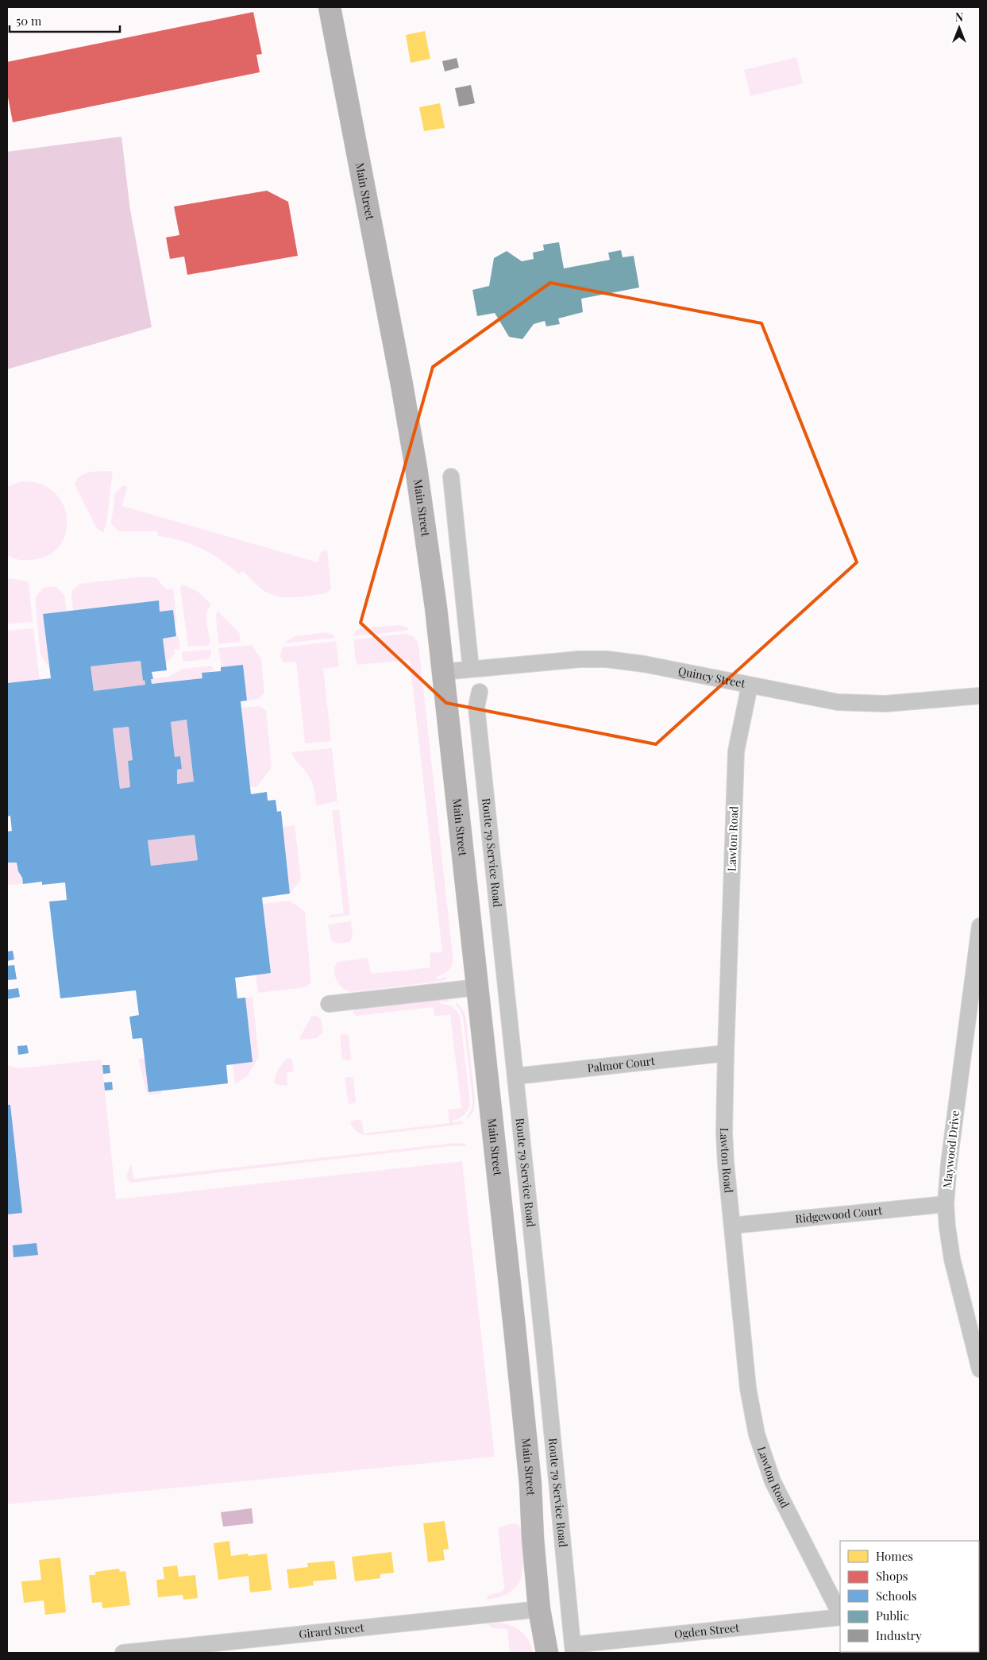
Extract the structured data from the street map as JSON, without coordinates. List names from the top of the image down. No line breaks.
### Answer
{"streets":{"main road":["Main Street"],"street":["Quincy Street","Lawton Road","Route 79 Service Road","Palmor Court","Maywood Drive","Ridgewood Court","Girard Street","Ogden Street"]},"crossings":[["Main Street","Quincy Street"],["Main Street","Girard Street"],["Quincy Street","Lawton Road"],["Lawton Road","Palmor Court"],["Lawton Road","Ridgewood Court"],["Route 79 Service Road","Palmor Court"],["Route 79 Service Road","Ogden Street"],["Maywood Drive","Ridgewood Court"]],"legend":["Homes","Shops","Schools","Public","Industry"],"scale_bar":"50 m","north":"top"}
